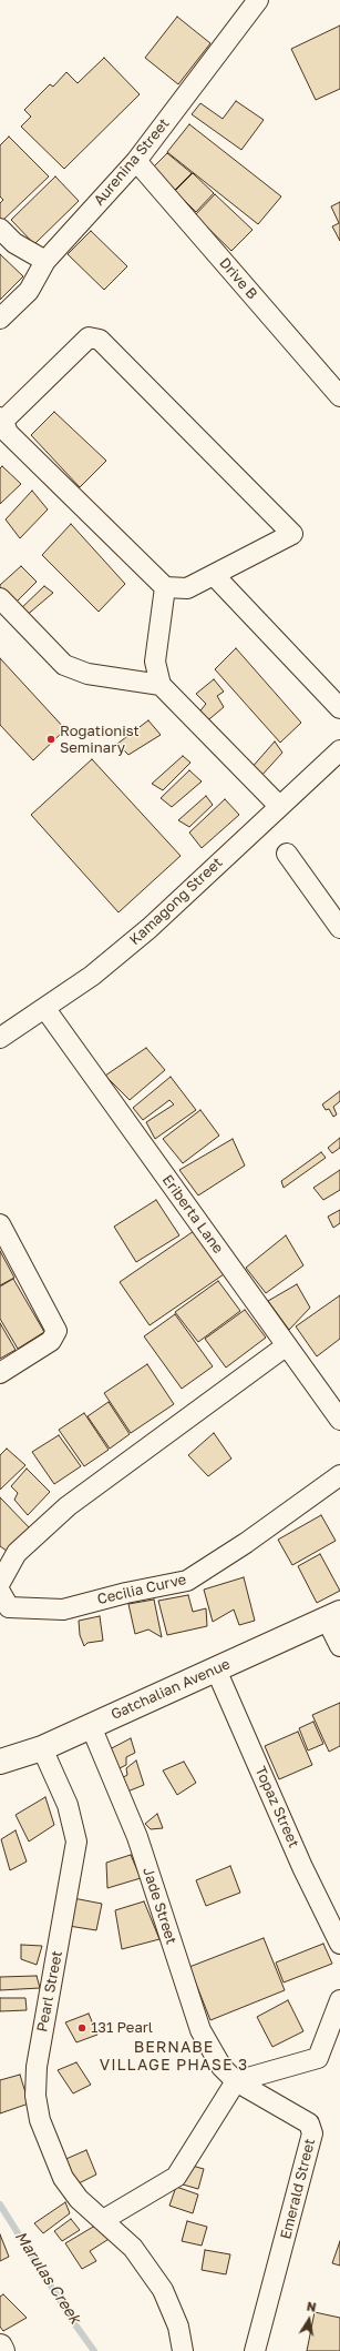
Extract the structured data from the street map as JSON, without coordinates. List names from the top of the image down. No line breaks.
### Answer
{"streets":{"street":["Aurenina Street","Drive B","Kamagong Street","Eriberta Lane","Cecilia Curve","Gatchalian Avenue","Topaz Street","Jade Street","Pearl Street","Emerald Street"]},"crossings":[["Aurenina Street","Drive B"],["Kamagong Street","Eriberta Lane"],["Gatchalian Avenue","Topaz Street"],["Gatchalian Avenue","Jade Street"],["Gatchalian Avenue","Pearl Street"],["Jade Street","Emerald Street"]],"districts":["BERNABE VILLAGE PHASE 3"],"water":["Marulas Creek"],"places":["Rogationist Seminary","131 Pearl"],"north":"top"}
